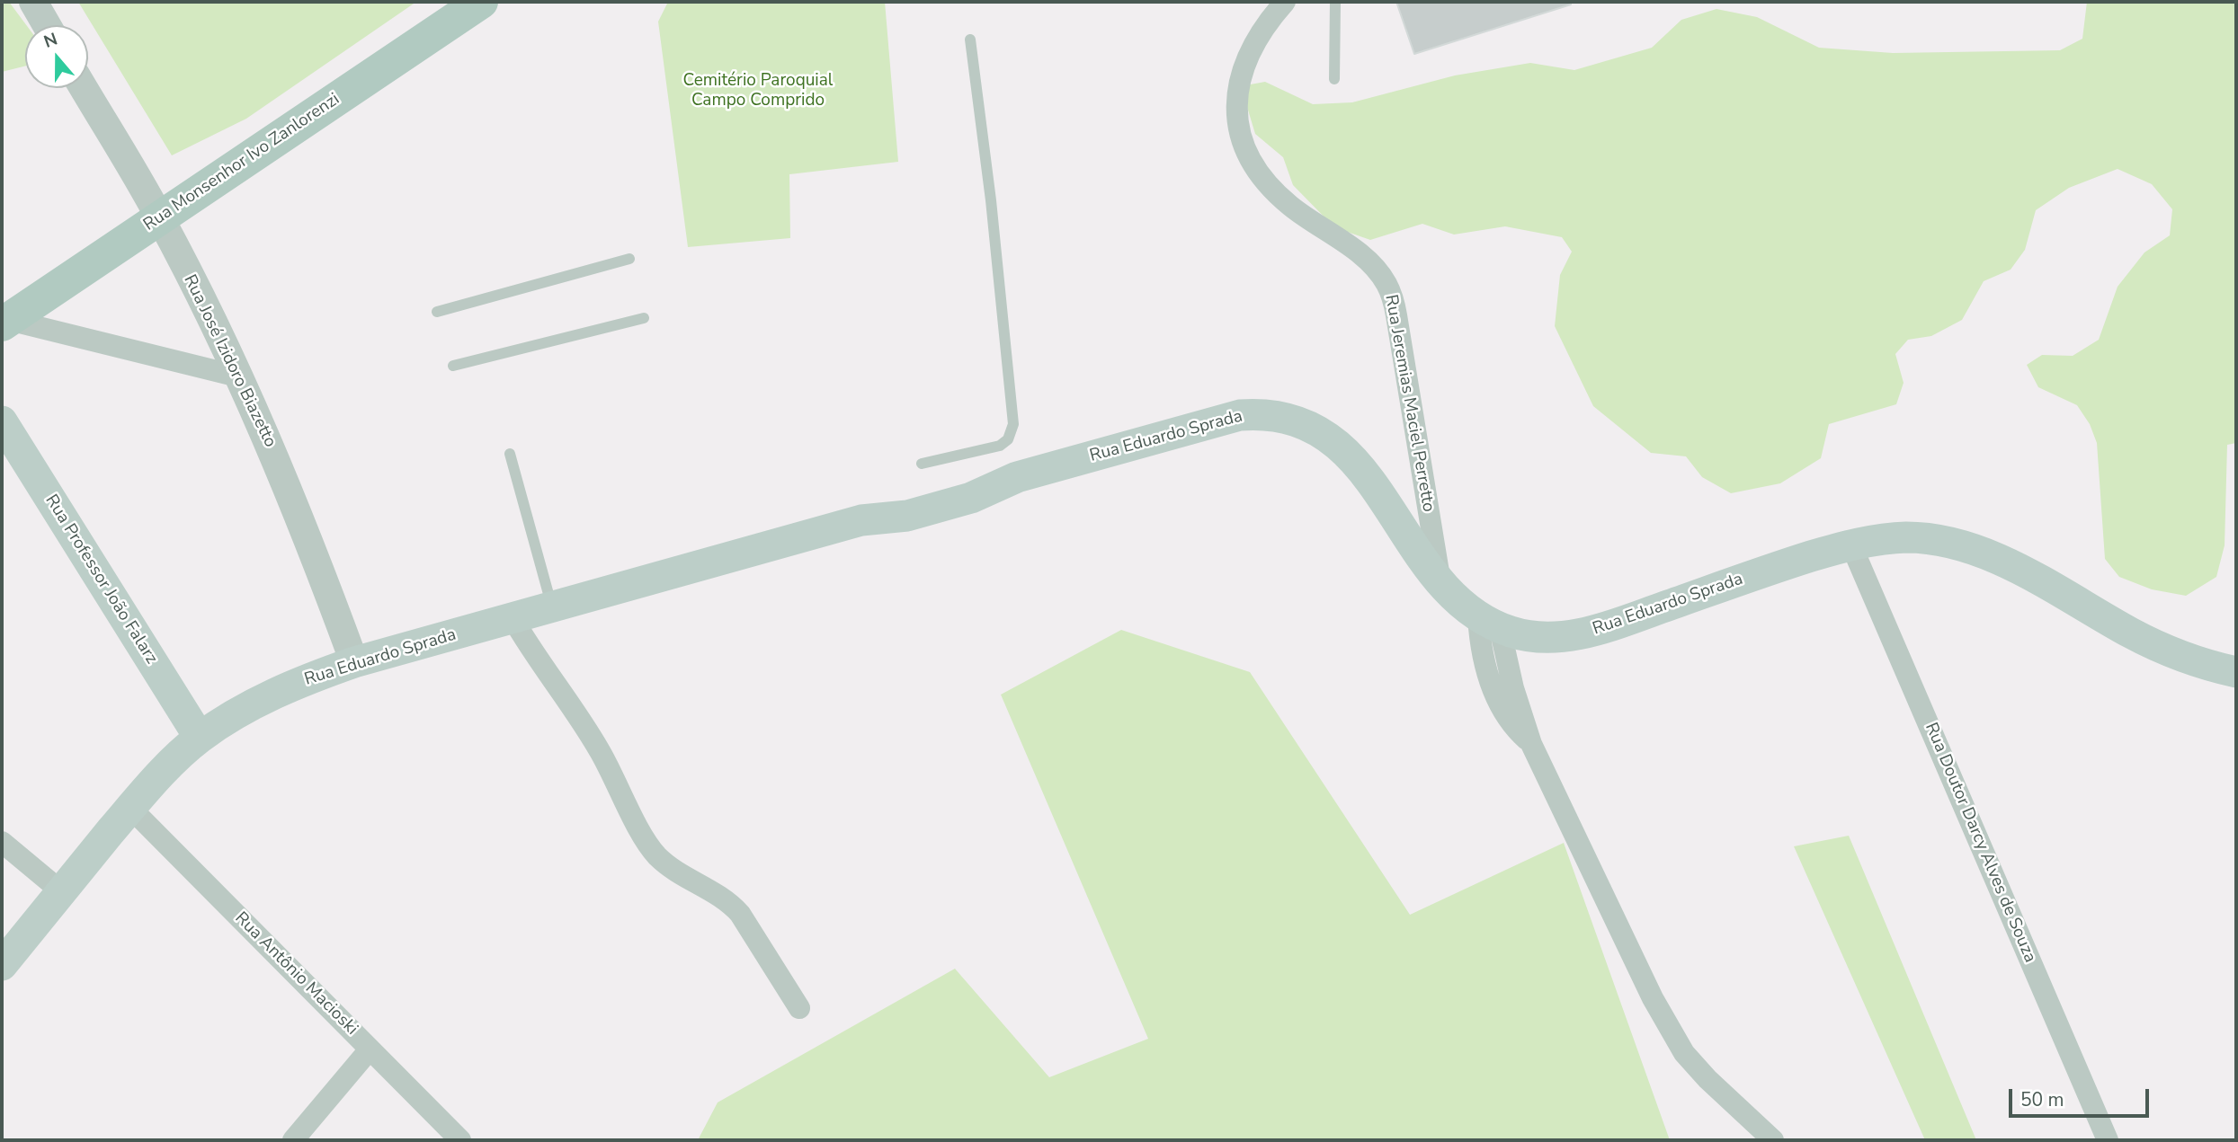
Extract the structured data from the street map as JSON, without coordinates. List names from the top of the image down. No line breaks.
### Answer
{"streets":{"main road":["Rua Monsenhor Ivo Zanlorenzi","Rua Eduardo Sprada","Rua Professor João Falarz"],"street":["Rua José Izidoro Biazetto","Rua Jeremias Maciel Perretto","Rua Doutor Darcy Alves de Souza","Rua Antônio Macioski"]},"crossings":[["Rua Monsenhor Ivo Zanlorenzi","Rua José Izidoro Biazetto"],["Rua José Izidoro Biazetto","Rua Eduardo Sprada"],["Rua Jeremias Maciel Perretto","Rua Eduardo Sprada"],["Rua Eduardo Sprada","Rua Professor João Falarz"],["Rua Eduardo Sprada","Rua Doutor Darcy Alves de Souza"],["Rua Eduardo Sprada","Rua Antônio Macioski"]],"parks":["Cemitério Paroquial Campo Comprido"],"scale_bar":"50 m","north":"top"}
